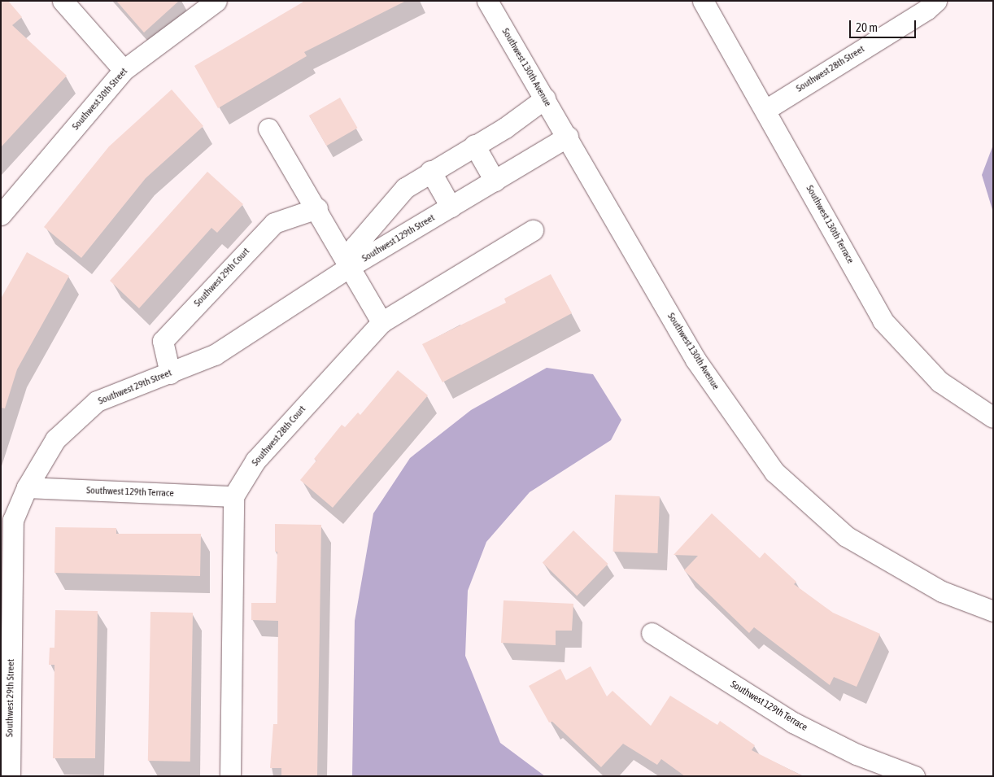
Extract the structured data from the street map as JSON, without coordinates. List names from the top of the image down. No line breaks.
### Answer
{"streets":{"street":["Southwest 130th Avenue","Southwest 28th Street","Southwest 30th Street","Southwest 130th Terrace","Southwest 129th Street","Southwest 29th Court","Southwest 29th Street","Southwest 28th Court","Southwest 129th Terrace"]},"crossings":[["Southwest 130th Avenue","Southwest 129th Street"],["Southwest 28th Street","Southwest 130th Terrace"],["Southwest 129th Street","Southwest 29th Street"],["Southwest 29th Court","Southwest 29th Street"],["Southwest 29th Street","Southwest 129th Terrace"],["Southwest 28th Court","Southwest 129th Terrace"]],"scale_bar":"20 m"}
